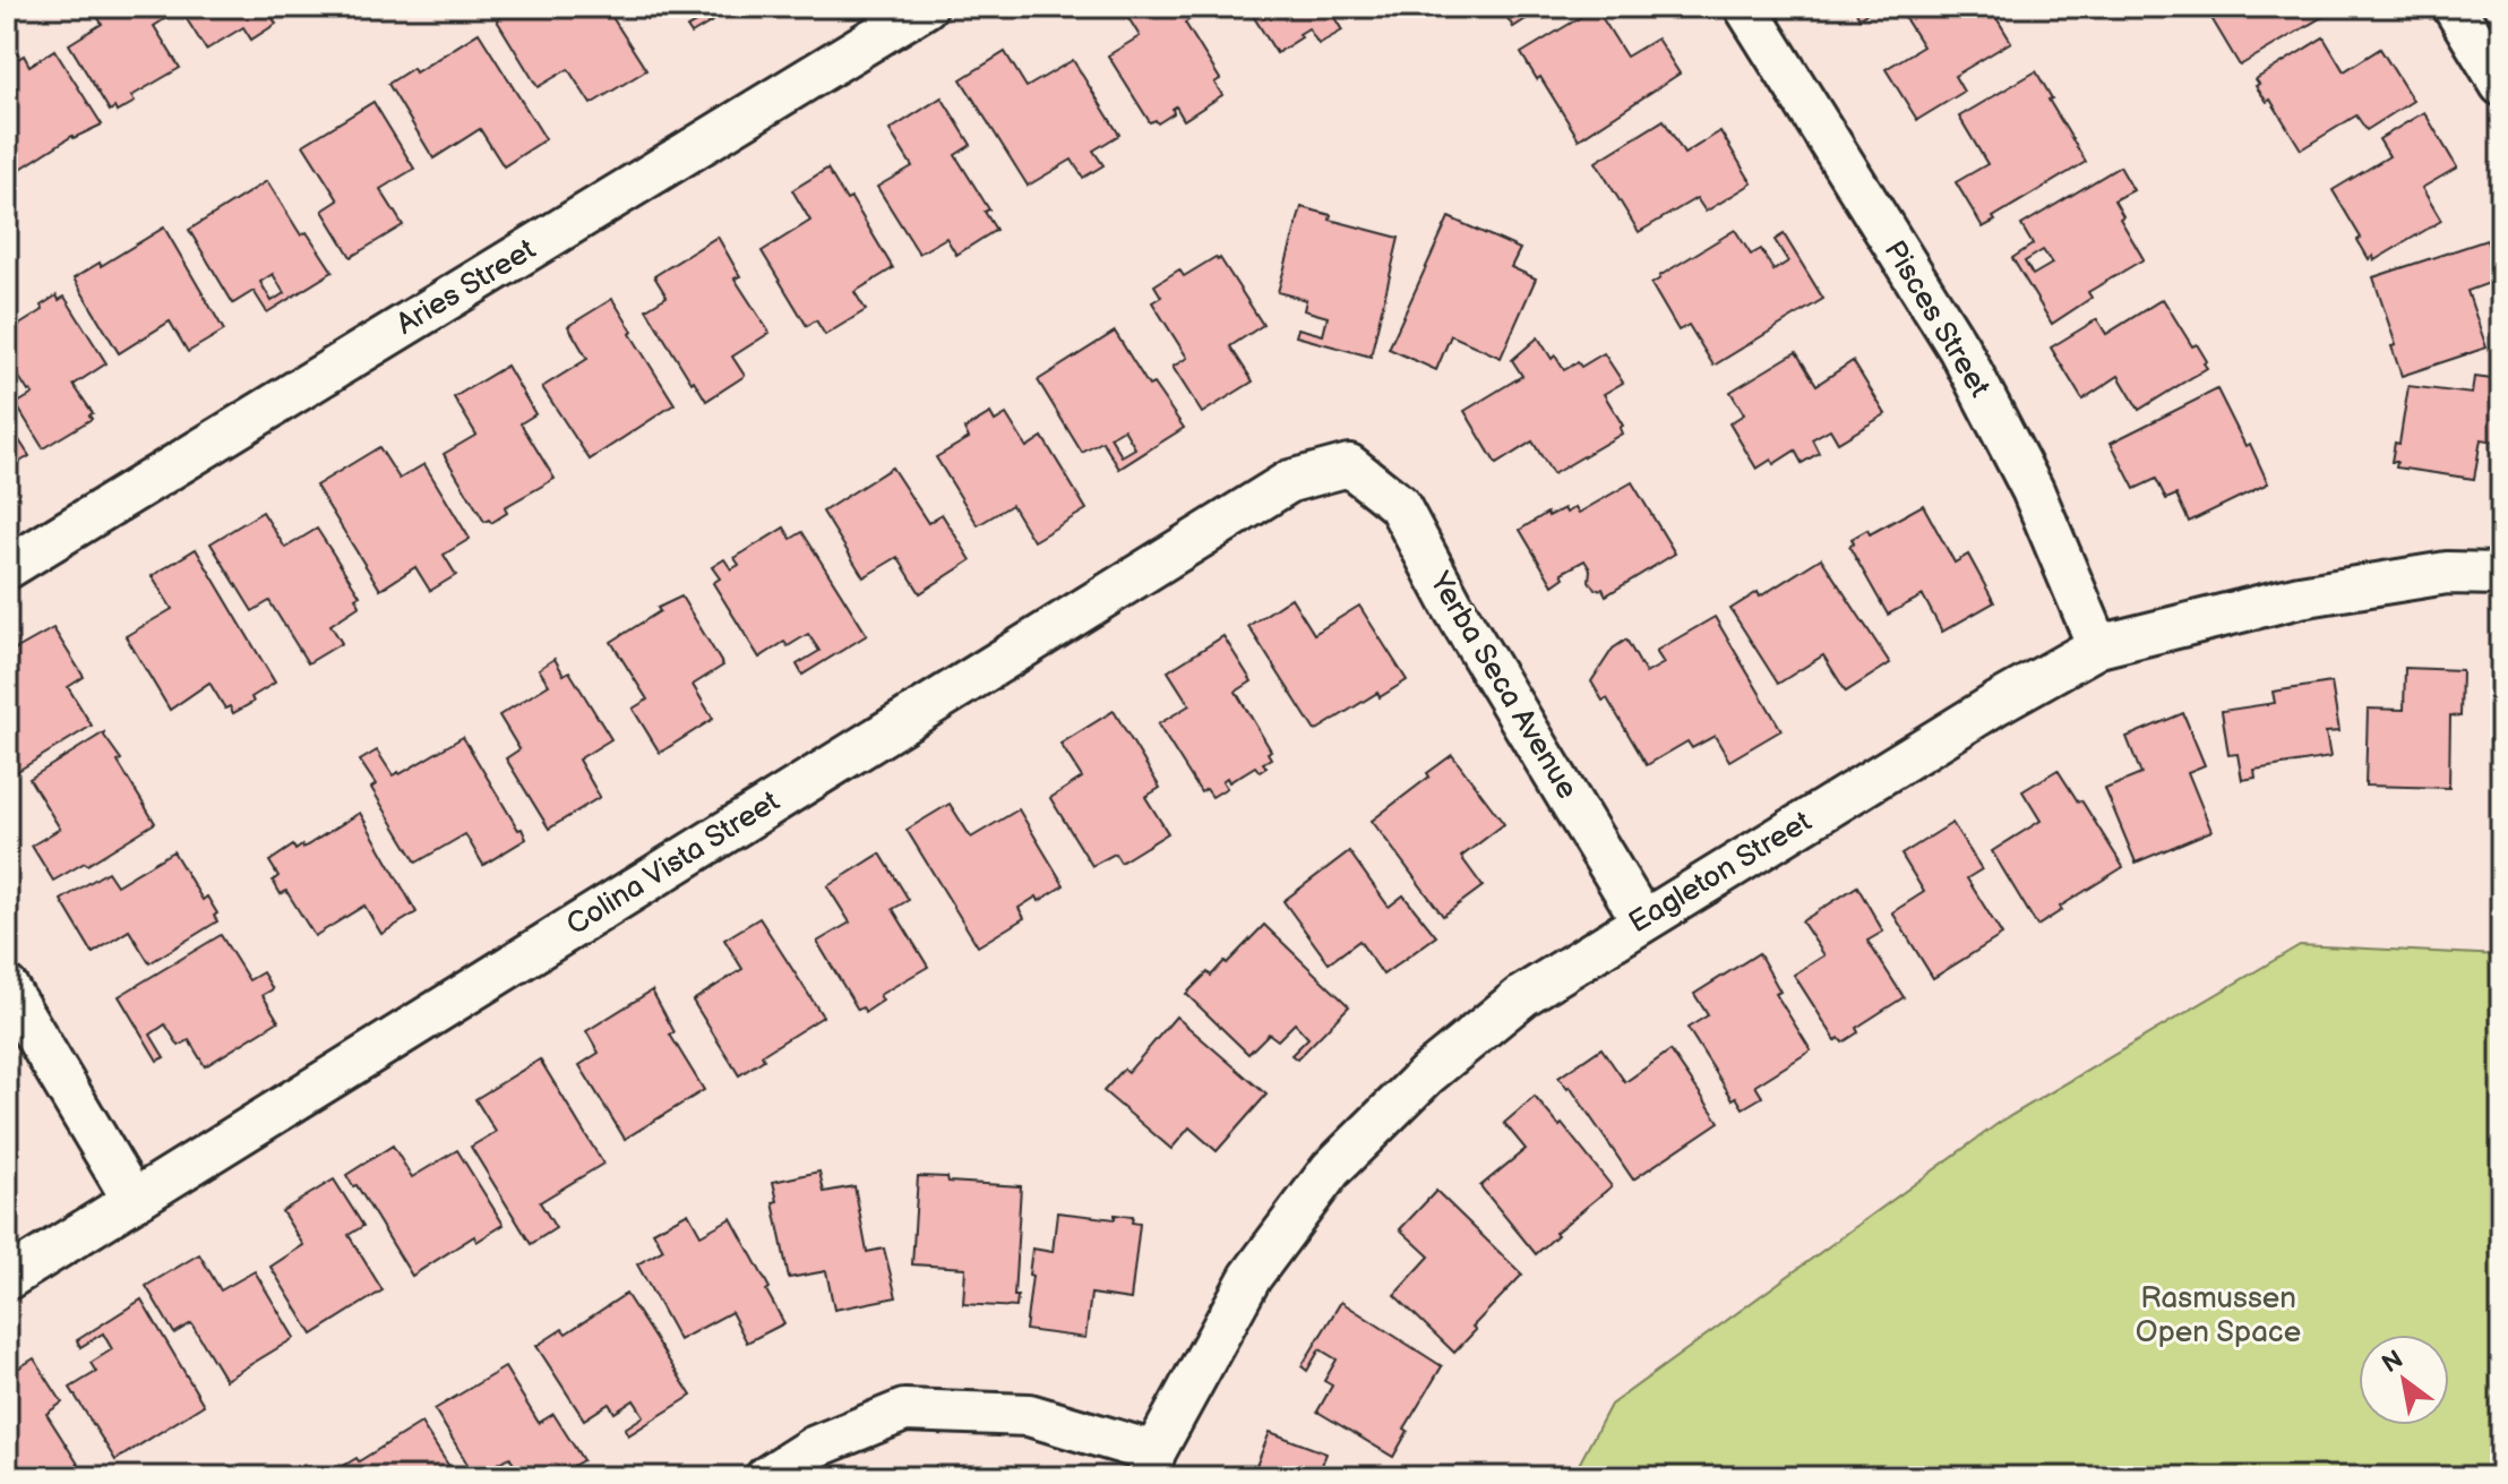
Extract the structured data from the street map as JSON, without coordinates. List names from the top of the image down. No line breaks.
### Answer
{"streets":{"street":["Aries Street","Pisces Street","Yerba Seca Avenue","Colina Vista Street","Eagleton Street"]},"crossings":[["Pisces Street","Eagleton Street"],["Yerba Seca Avenue","Colina Vista Street"],["Yerba Seca Avenue","Eagleton Street"]],"parks":["Rasmussen Open Space"],"north":"top left"}
